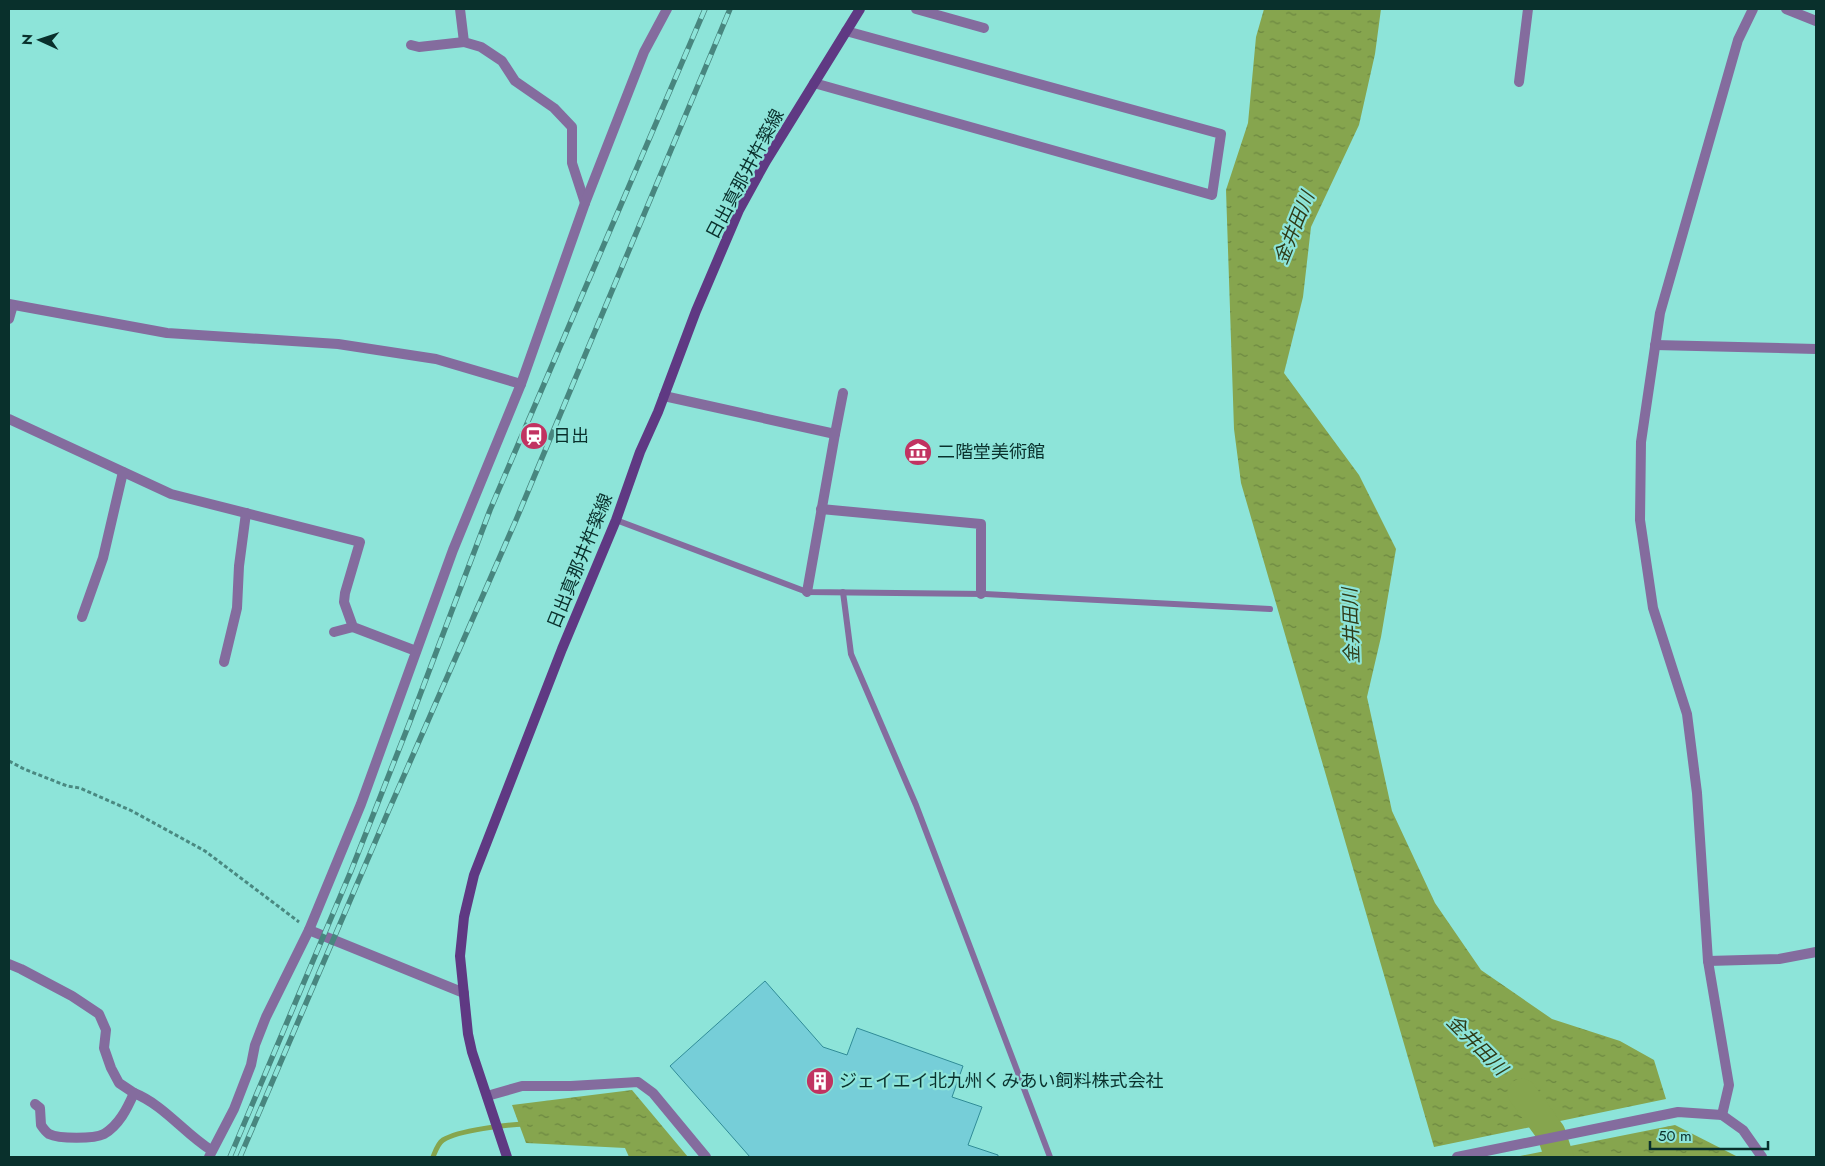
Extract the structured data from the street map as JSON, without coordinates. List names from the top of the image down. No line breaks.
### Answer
{"streets":{"main road":["日出真那井杵築線"]},"water":["金井田川"],"places":{"station":["日出"],"museum":["二階堂美術館"],"building":["ジェイエイ北九州くみあい飼料株式会社"]},"scale_bar":"50 m","north":"left"}
